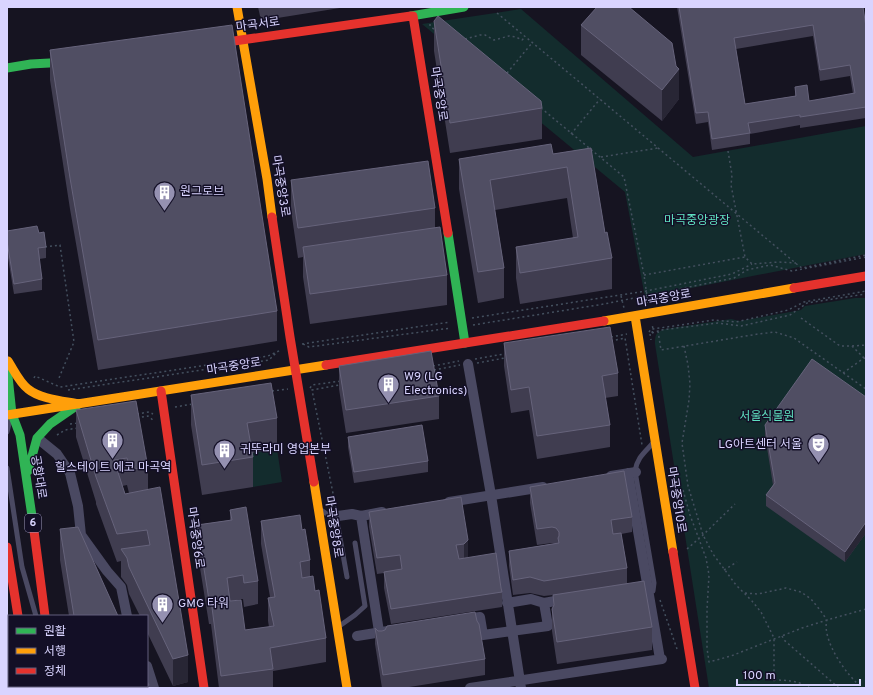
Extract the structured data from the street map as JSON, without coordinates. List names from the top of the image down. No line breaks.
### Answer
{"streets":{"street":["마곡서로","마곡중앙로","마곡중앙3로","공항대로","마곡중앙10로","6","마곡중앙8로","마곡중앙6로"]},"crossings":[["마곡서로","마곡중앙로"],["마곡서로","마곡중앙3로"],["마곡중앙로","마곡중앙3로"],["마곡중앙로","공항대로"],["마곡중앙로","마곡중앙10로"],["마곡중앙로","마곡중앙8로"],["마곡중앙로","마곡중앙6로"],["마곡중앙3로","마곡중앙8로"]],"parks":["마곡중앙광장","서울식물원"],"places":{"building":["원그로브","W9 (LG Electronics)","힐스테이트 에코 마곡역","귀뚜라미 영업본부","GMG 타워"],"theatre":["LG아트센터 서울"]},"legend":["원활","서행","정체"],"scale_bar":"100 m"}
